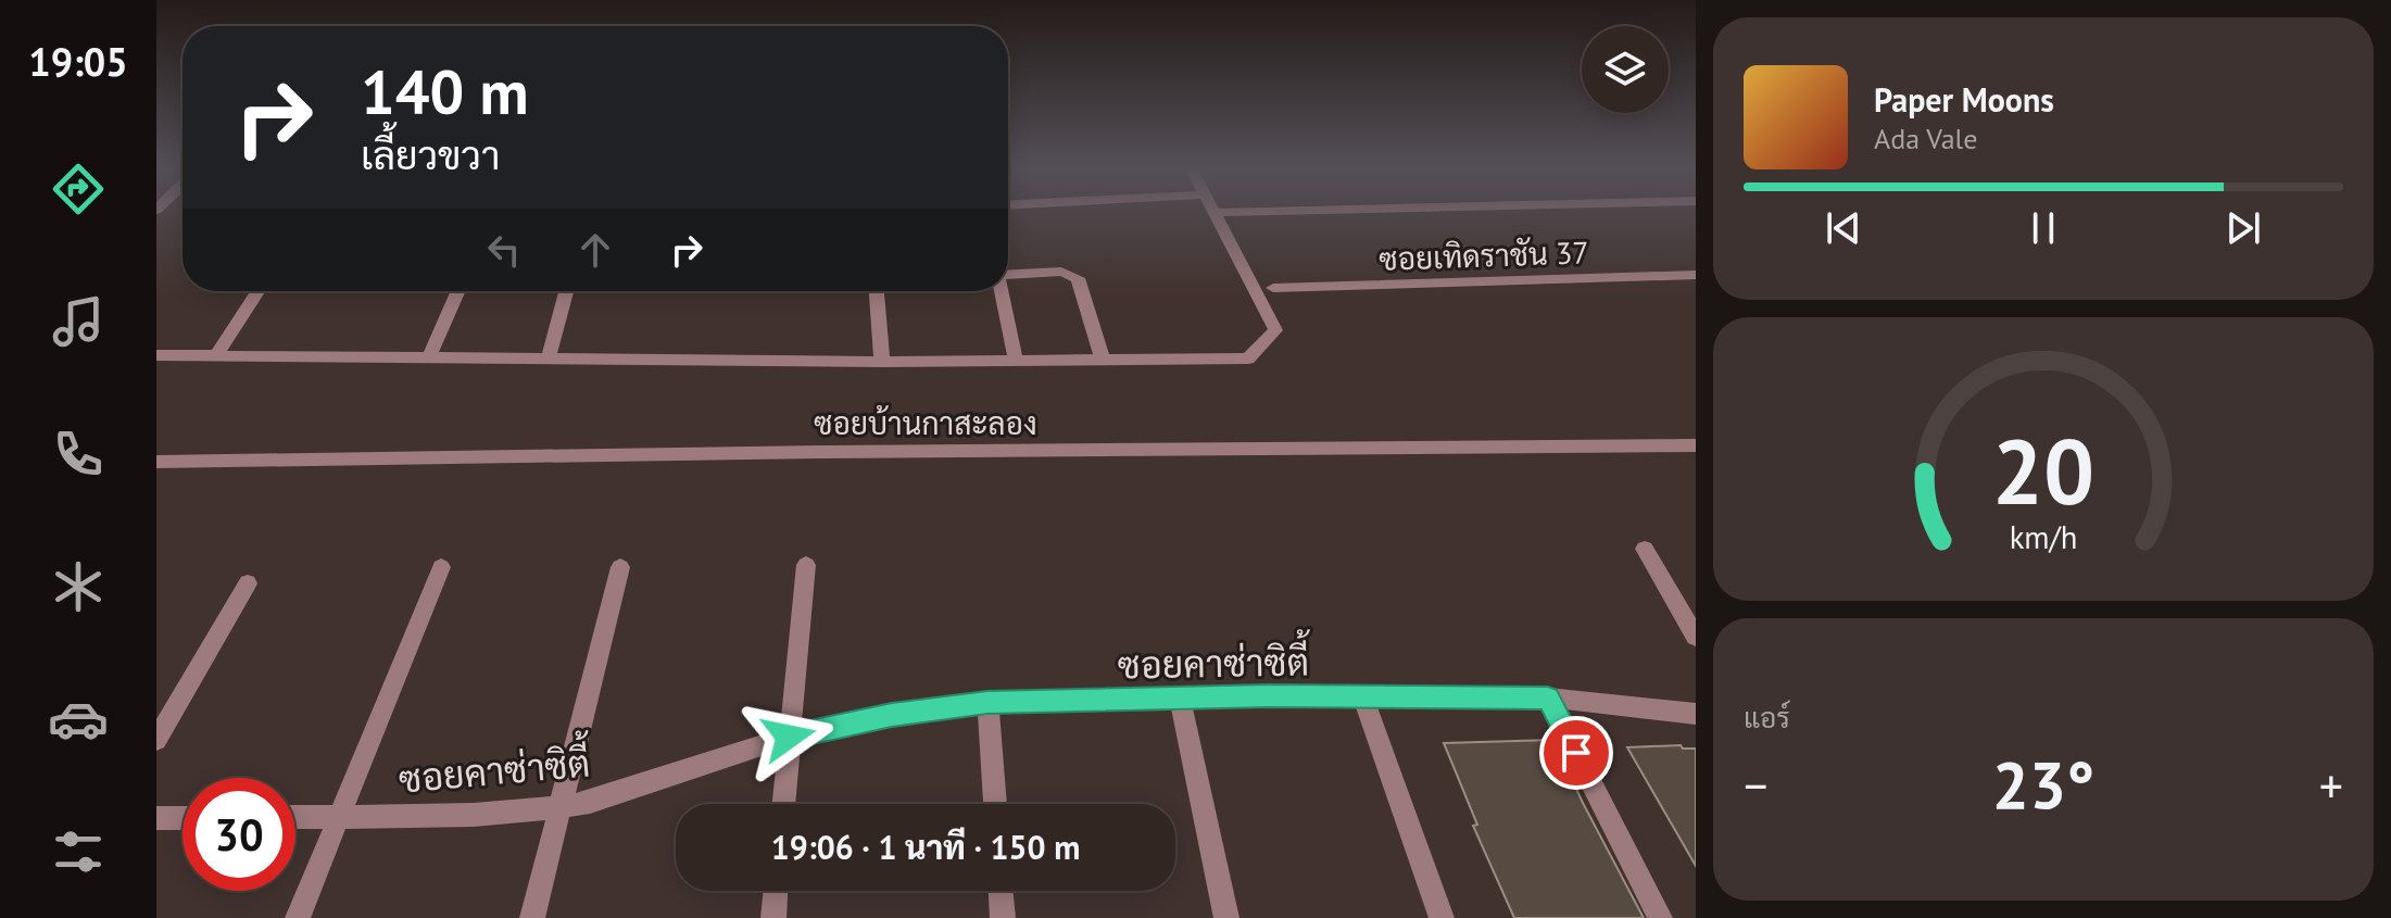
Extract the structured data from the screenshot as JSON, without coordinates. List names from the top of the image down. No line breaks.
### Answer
{"streets":{"street":["ซอยเทิดราชัน 37","ซอยบ้านกาสะลอง","ซอยคาซ่าซิตี้"]},"page":{"tabs":"19:05","turn":["140 m","เลี้ยวขวา"],"song":["Paper Moons","Ada Vale"],"tile":"แอร์","heat":["−","23°","+"],"limit":"30","trip":"19:06 · 1 นาที · 150 m","gauge":["20","km/h"]}}
